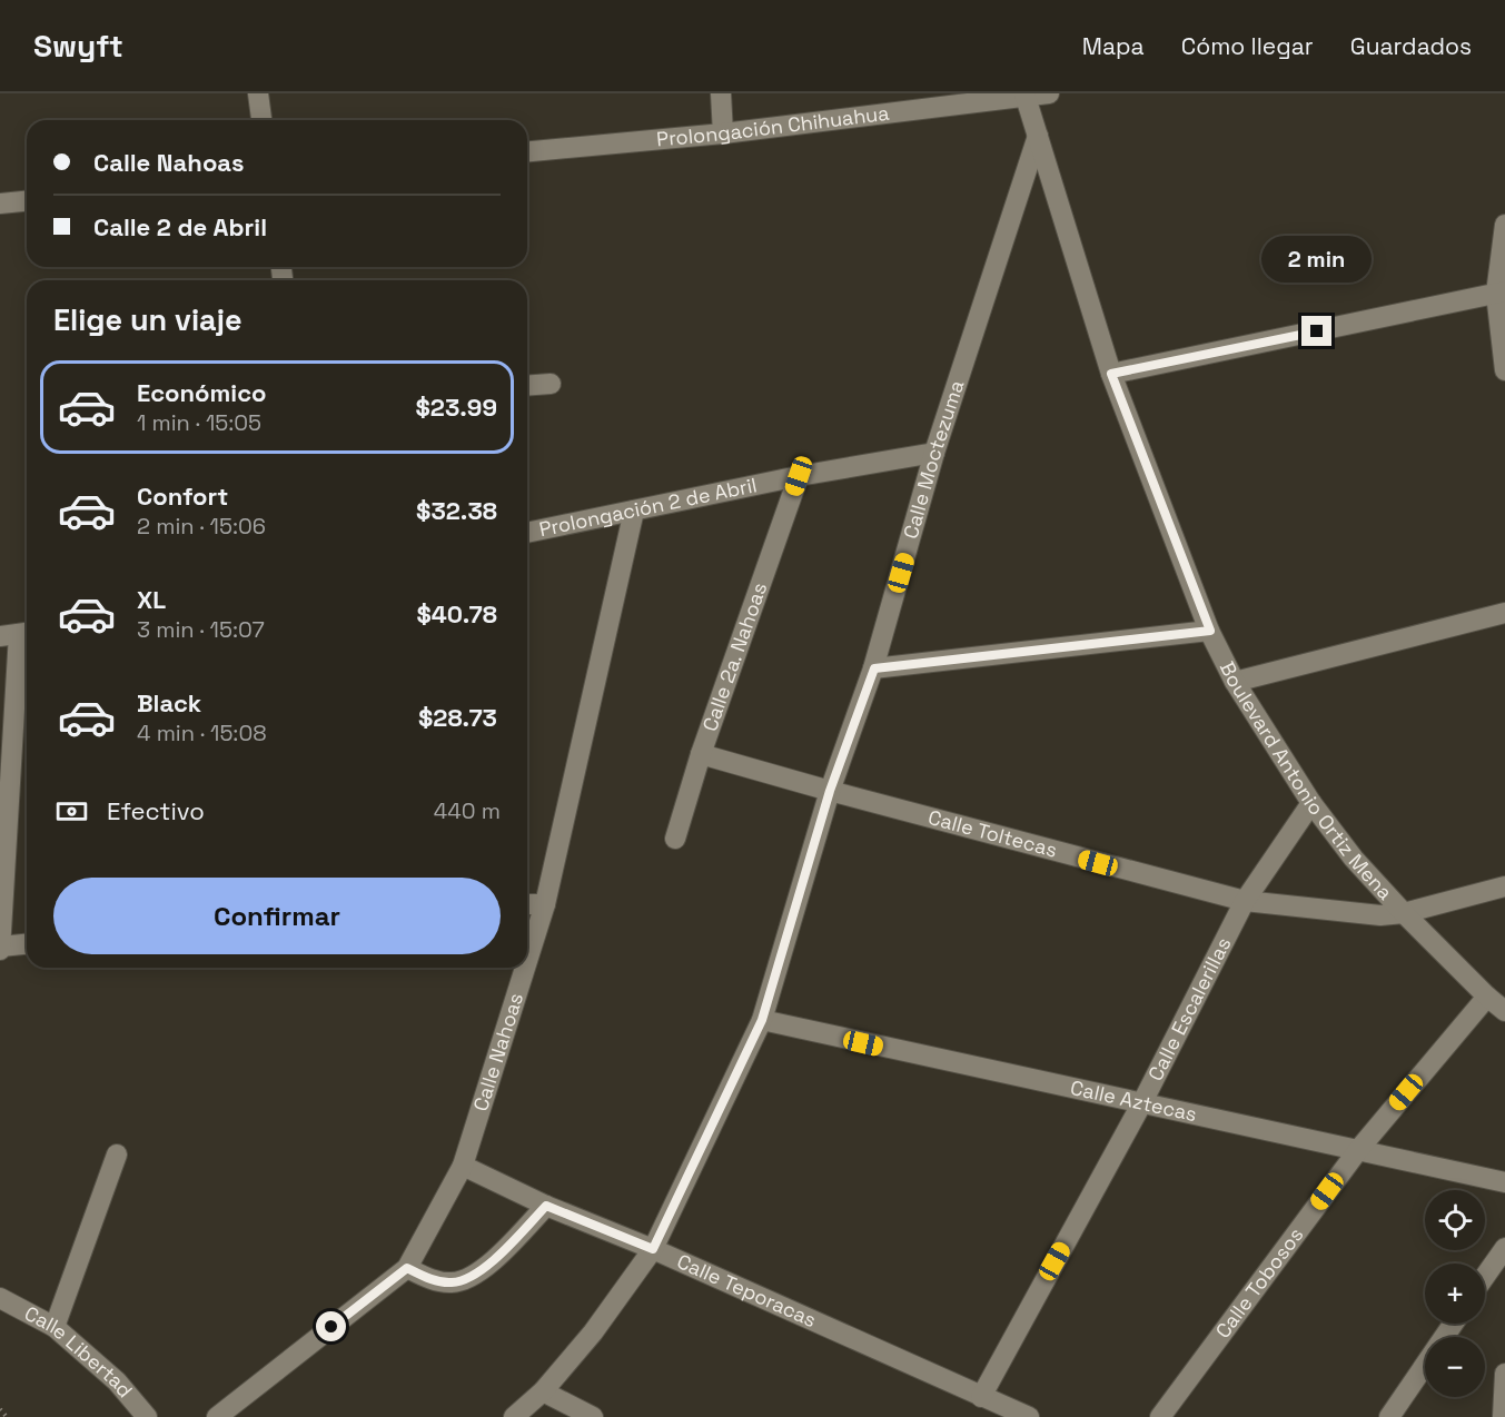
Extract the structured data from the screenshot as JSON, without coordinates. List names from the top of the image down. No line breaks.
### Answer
{"streets":{"street":["Prolongación Chihuahua","Calle Moctezuma","Prolongación 2 de Abril","Calle 2a. Nahoas","Boulevard Antonio Ortiz Mena","Calle Toltecas","Calle Escalerillas","Calle Nahoas","Calle Aztecas","Calle Tobosos","Calle Teporacas","Calle Libertad"]},"crossings":[["Prolongación Chihuahua","Boulevard Antonio Ortiz Mena"],["Calle Moctezuma","Prolongación 2 de Abril"],["Calle Moctezuma","Boulevard Antonio Ortiz Mena"],["Calle Moctezuma","Calle Toltecas"],["Calle Moctezuma","Calle Aztecas"],["Calle Moctezuma","Calle Teporacas"],["Prolongación 2 de Abril","Calle 2a. Nahoas"],["Prolongación 2 de Abril","Calle Nahoas"],["Calle 2a. Nahoas","Calle Toltecas"],["Boulevard Antonio Ortiz Mena","Calle Toltecas"],["Boulevard Antonio Ortiz Mena","Calle Escalerillas"],["Boulevard Antonio Ortiz Mena","Calle Tobosos"],["Calle Toltecas","Calle Escalerillas"],["Calle Escalerillas","Calle Aztecas"],["Calle Escalerillas","Calle Teporacas"],["Calle Nahoas","Calle Teporacas"],["Calle Aztecas","Calle Tobosos"]],"page":{"header":"Swyft","nav":["Mapa","Cómo llegar","Guardados"],"banner":["Calle Nahoas","Calle 2 de Abril"],"bubble":"2 min","heading":"Elige un viaje","list":[{"name":"Económico","note":"1 min · 15:05","value":"$23.99"},{"name":"Confort","note":"2 min · 15:06","value":"$32.38"},{"name":"XL","note":"3 min · 15:07","value":"$40.78"},{"name":"Black","note":"4 min · 15:08","value":"$28.73"}],"pay":["Efectivo","440 m"],"buttons":"Confirmar","map_buttons":["+","−"]}}
